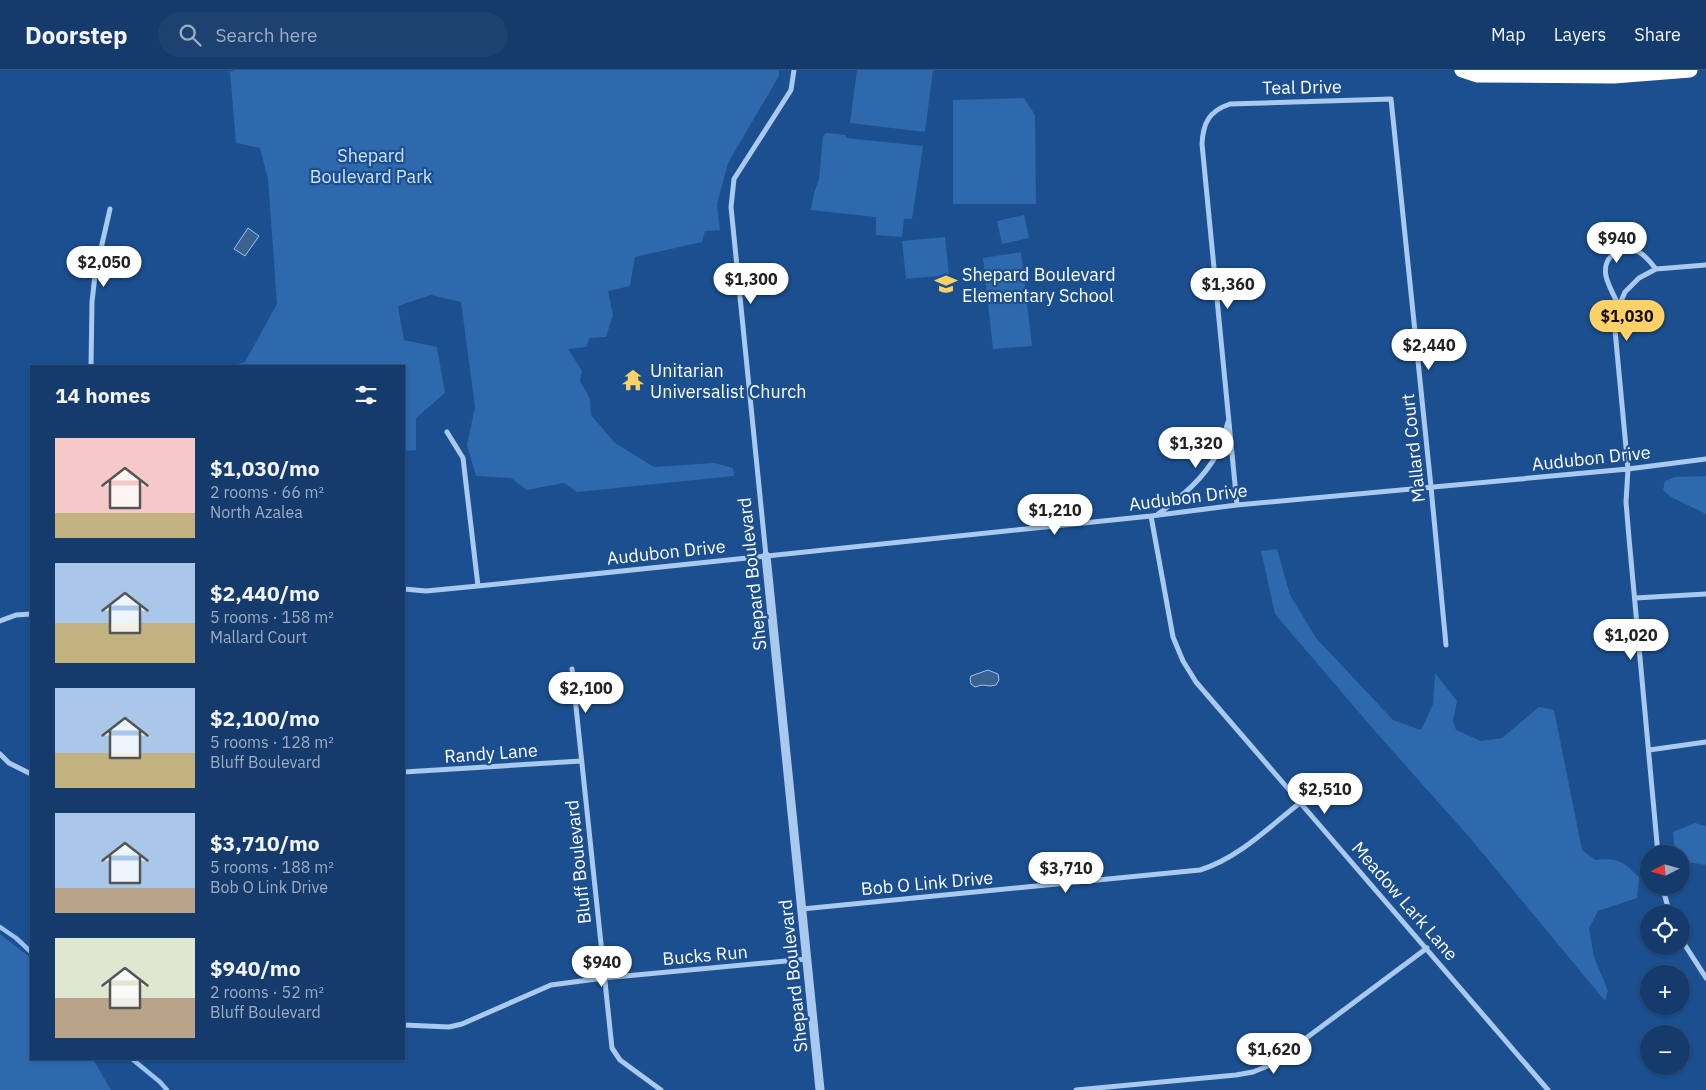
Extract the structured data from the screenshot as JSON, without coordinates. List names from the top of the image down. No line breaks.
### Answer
{"streets":{"street":["Teal Drive","Mallard Court","Audubon Drive","Shepard Boulevard","Randy Lane","Bluff Boulevard","Bob O Link Drive","Meadow Lark Lane","Bucks Run"]},"crossings":[["Teal Drive","Mallard Court"],["Mallard Court","Audubon Drive"],["Audubon Drive","Shepard Boulevard"],["Audubon Drive","Meadow Lark Lane"],["Shepard Boulevard","Bob O Link Drive"],["Shepard Boulevard","Bucks Run"],["Randy Lane","Bluff Boulevard"],["Bluff Boulevard","Bucks Run"],["Bob O Link Drive","Meadow Lark Lane"]],"parks":["Shepard Boulevard Park"],"places":{"school or university":["Shepard Boulevard Elementary School"],"temple":["Unitarian Universalist Church"]},"north":"left","page":{"header":"Doorstep","search":"Search here","nav":["Map","Layers","Share"],"price":["$940","$2,050","$1,300","$1,360","$1,030","$2,440","$1,320","$1,210","$1,020","$2,100","$2,510","$3,710","$940","$1,620"],"heading":"14 homes","list":[{"name":"$1,030/mo","note":"2 rooms · 66 m² · North Azalea"},{"name":"$2,440/mo","note":"5 rooms · 158 m² · Mallard Court"},{"name":"$2,100/mo","note":"5 rooms · 128 m² · Bluff Boulevard"},{"name":"$3,710/mo","note":"5 rooms · 188 m² · Bob O Link Drive"},{"name":"$940/mo","note":"2 rooms · 52 m² · Bluff Boulevard"}],"map_buttons":["+","−"]}}
